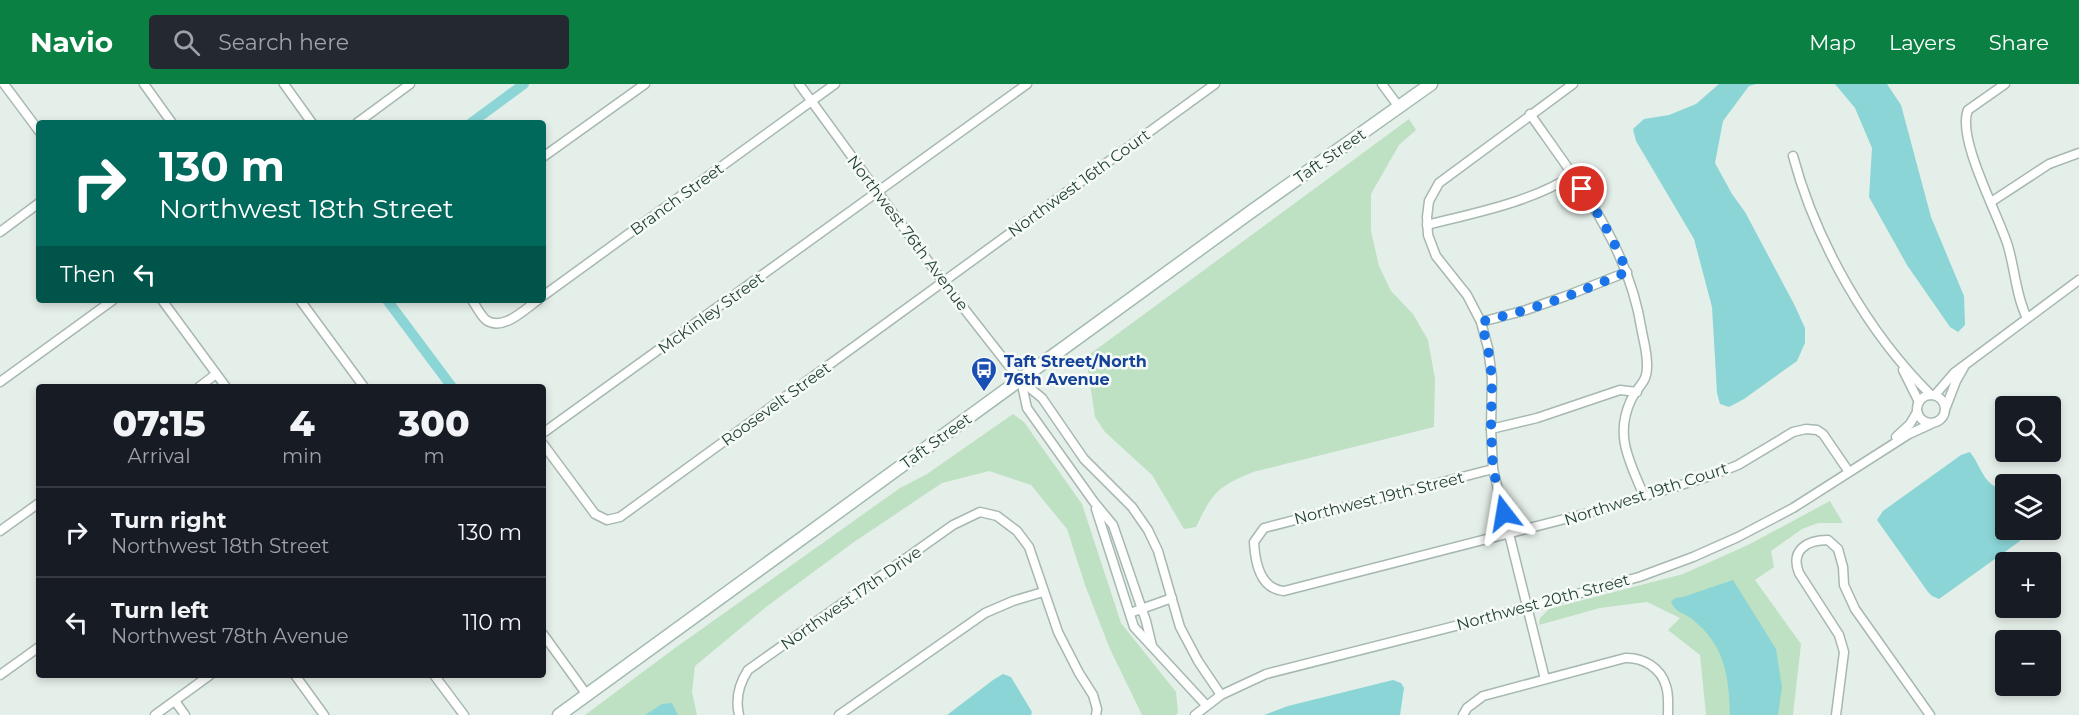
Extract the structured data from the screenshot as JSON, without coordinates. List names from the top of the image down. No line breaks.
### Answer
{"streets":{"street":["Taft Street","Northwest 16th Court","Branch Street","Northwest 76th Avenue","McKinley Street","Roosevelt Street","Northwest 19th Court","Northwest 19th Street","Northwest 17th Drive","Northwest 20th Street"]},"crossings":[["Taft Street","Northwest 76th Avenue"],["Northwest 16th Court","Northwest 76th Avenue"],["Northwest 16th Court","Roosevelt Street"],["Branch Street","Northwest 76th Avenue"],["Northwest 76th Avenue","McKinley Street"],["Northwest 76th Avenue","Roosevelt Street"],["Northwest 76th Avenue","Northwest 20th Street"],["Northwest 19th Court","Northwest 19th Street"],["Northwest 19th Court","Northwest 20th Street"]],"places":{"bus stop":["Taft Street/North 76th Avenue"]},"page":{"header":"Navio","search":"Search here","nav":["Map","Layers","Share"],"turn":["130 m","Northwest 18th Street"],"then":"Then","eta":["07:15","Arrival","4","min","300","m"],"map_buttons":["+","−"],"list":[{"name":"Turn right","note":"Northwest 18th Street","value":"130 m"},{"name":"Turn left","note":"Northwest 78th Avenue","value":"110 m"}]}}
